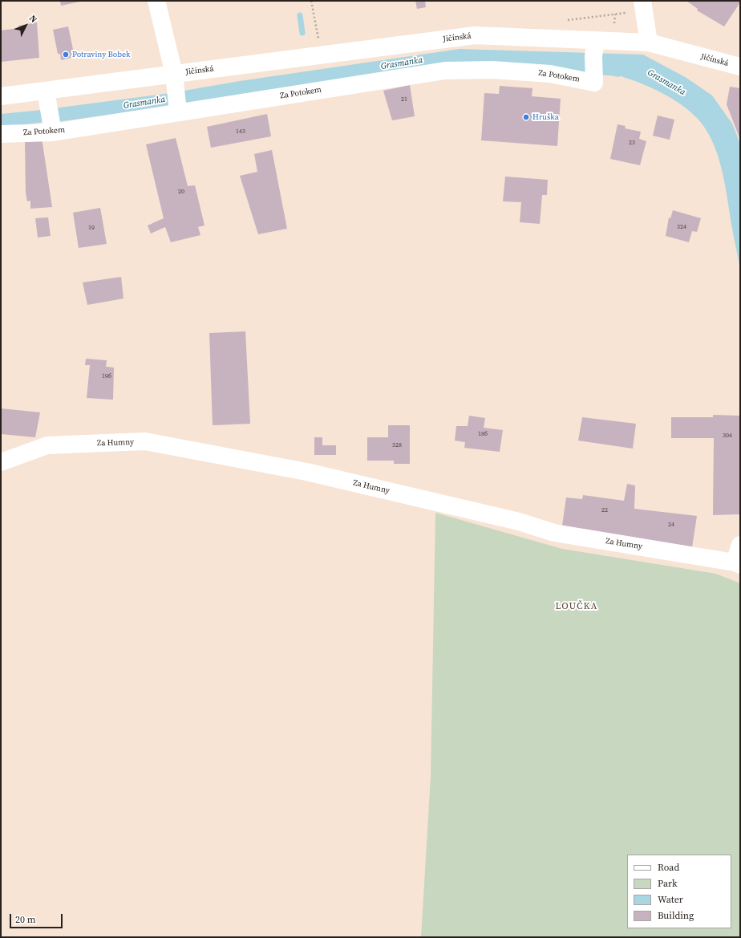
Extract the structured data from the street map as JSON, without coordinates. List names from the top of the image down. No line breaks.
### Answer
{"streets":{"street":["Jičínská","Za Potokem","Za Humny"]},"crossings":[["Jičínská","Za Potokem"]],"districts":["LOUČKA"],"water":["Grasmanka"],"places":["Potraviny Bobek","Hruška"],"house_numbers":["21","143","23","20","324","19","196","186","304","328","22","24"],"legend":["Road","Park","Water","Building"],"scale_bar":"20 m","north":"top right"}
